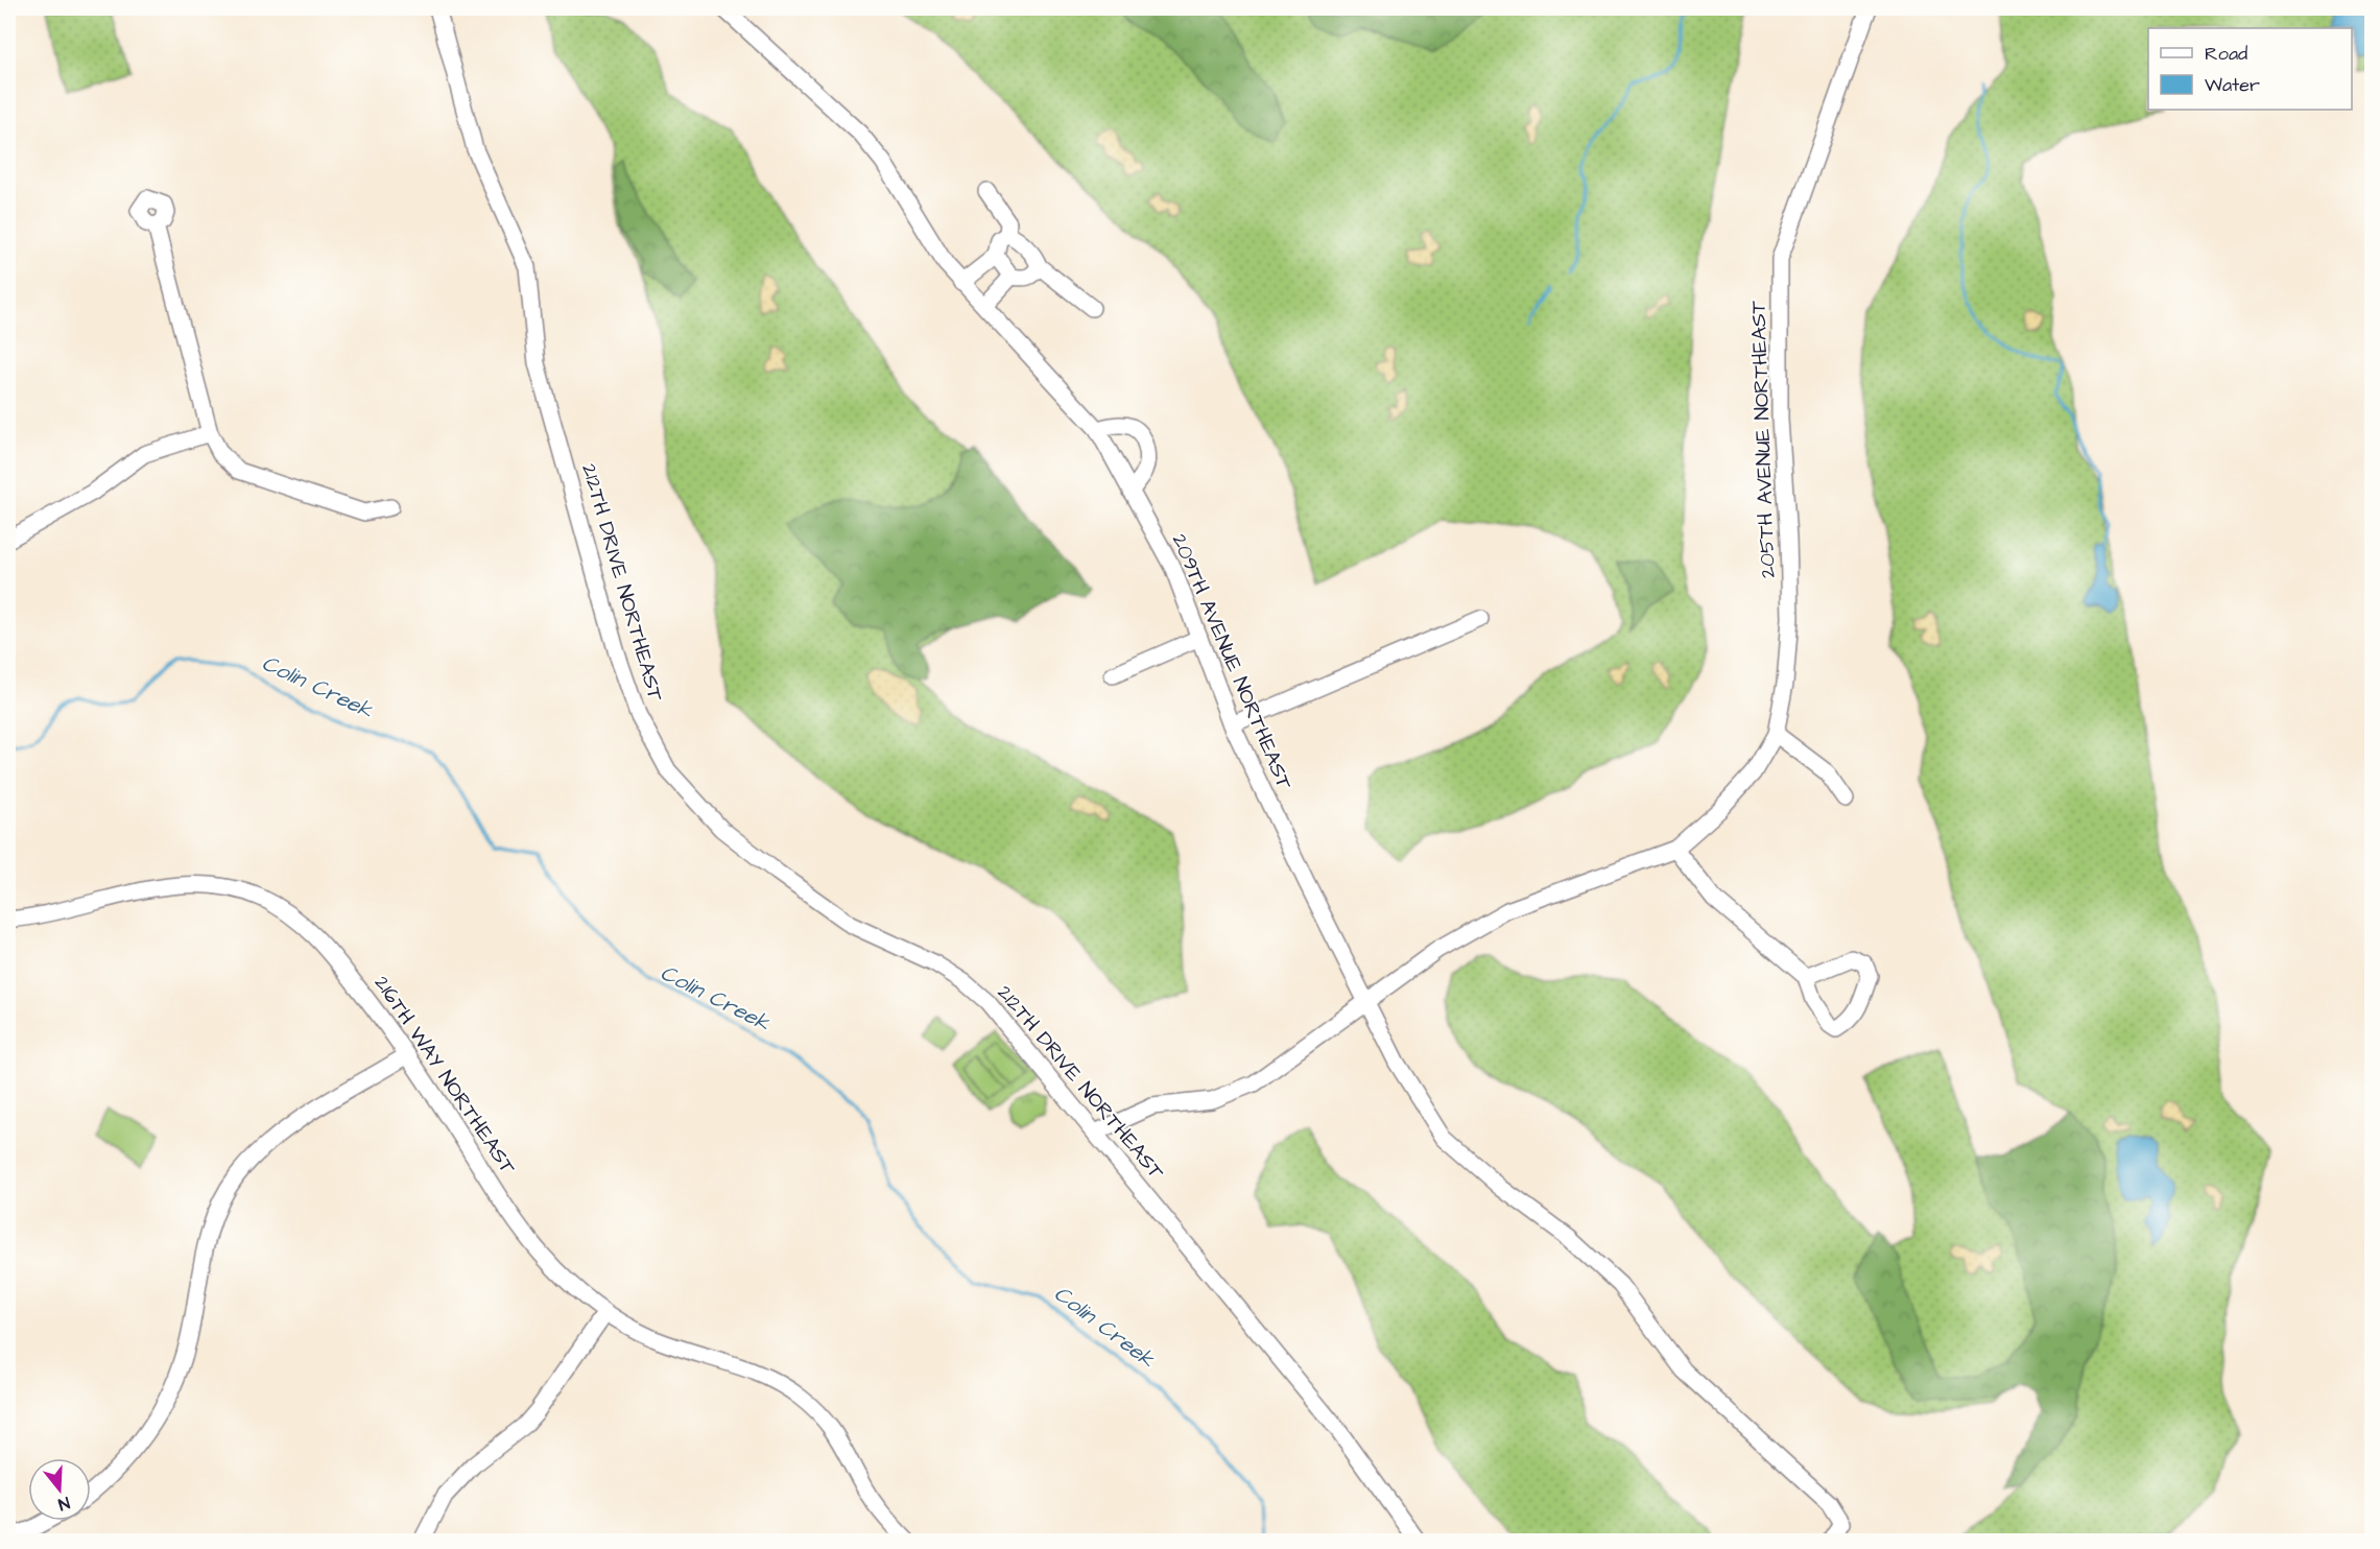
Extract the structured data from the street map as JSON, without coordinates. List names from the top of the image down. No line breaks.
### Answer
{"streets":{"street":["205TH AVENUE NORTHEAST","212TH DRIVE NORTHEAST","209TH AVENUE NORTHEAST","216TH WAY NORTHEAST"]},"water":["Colin Creek"],"legend":["Road","Water"],"north":"bottom"}
